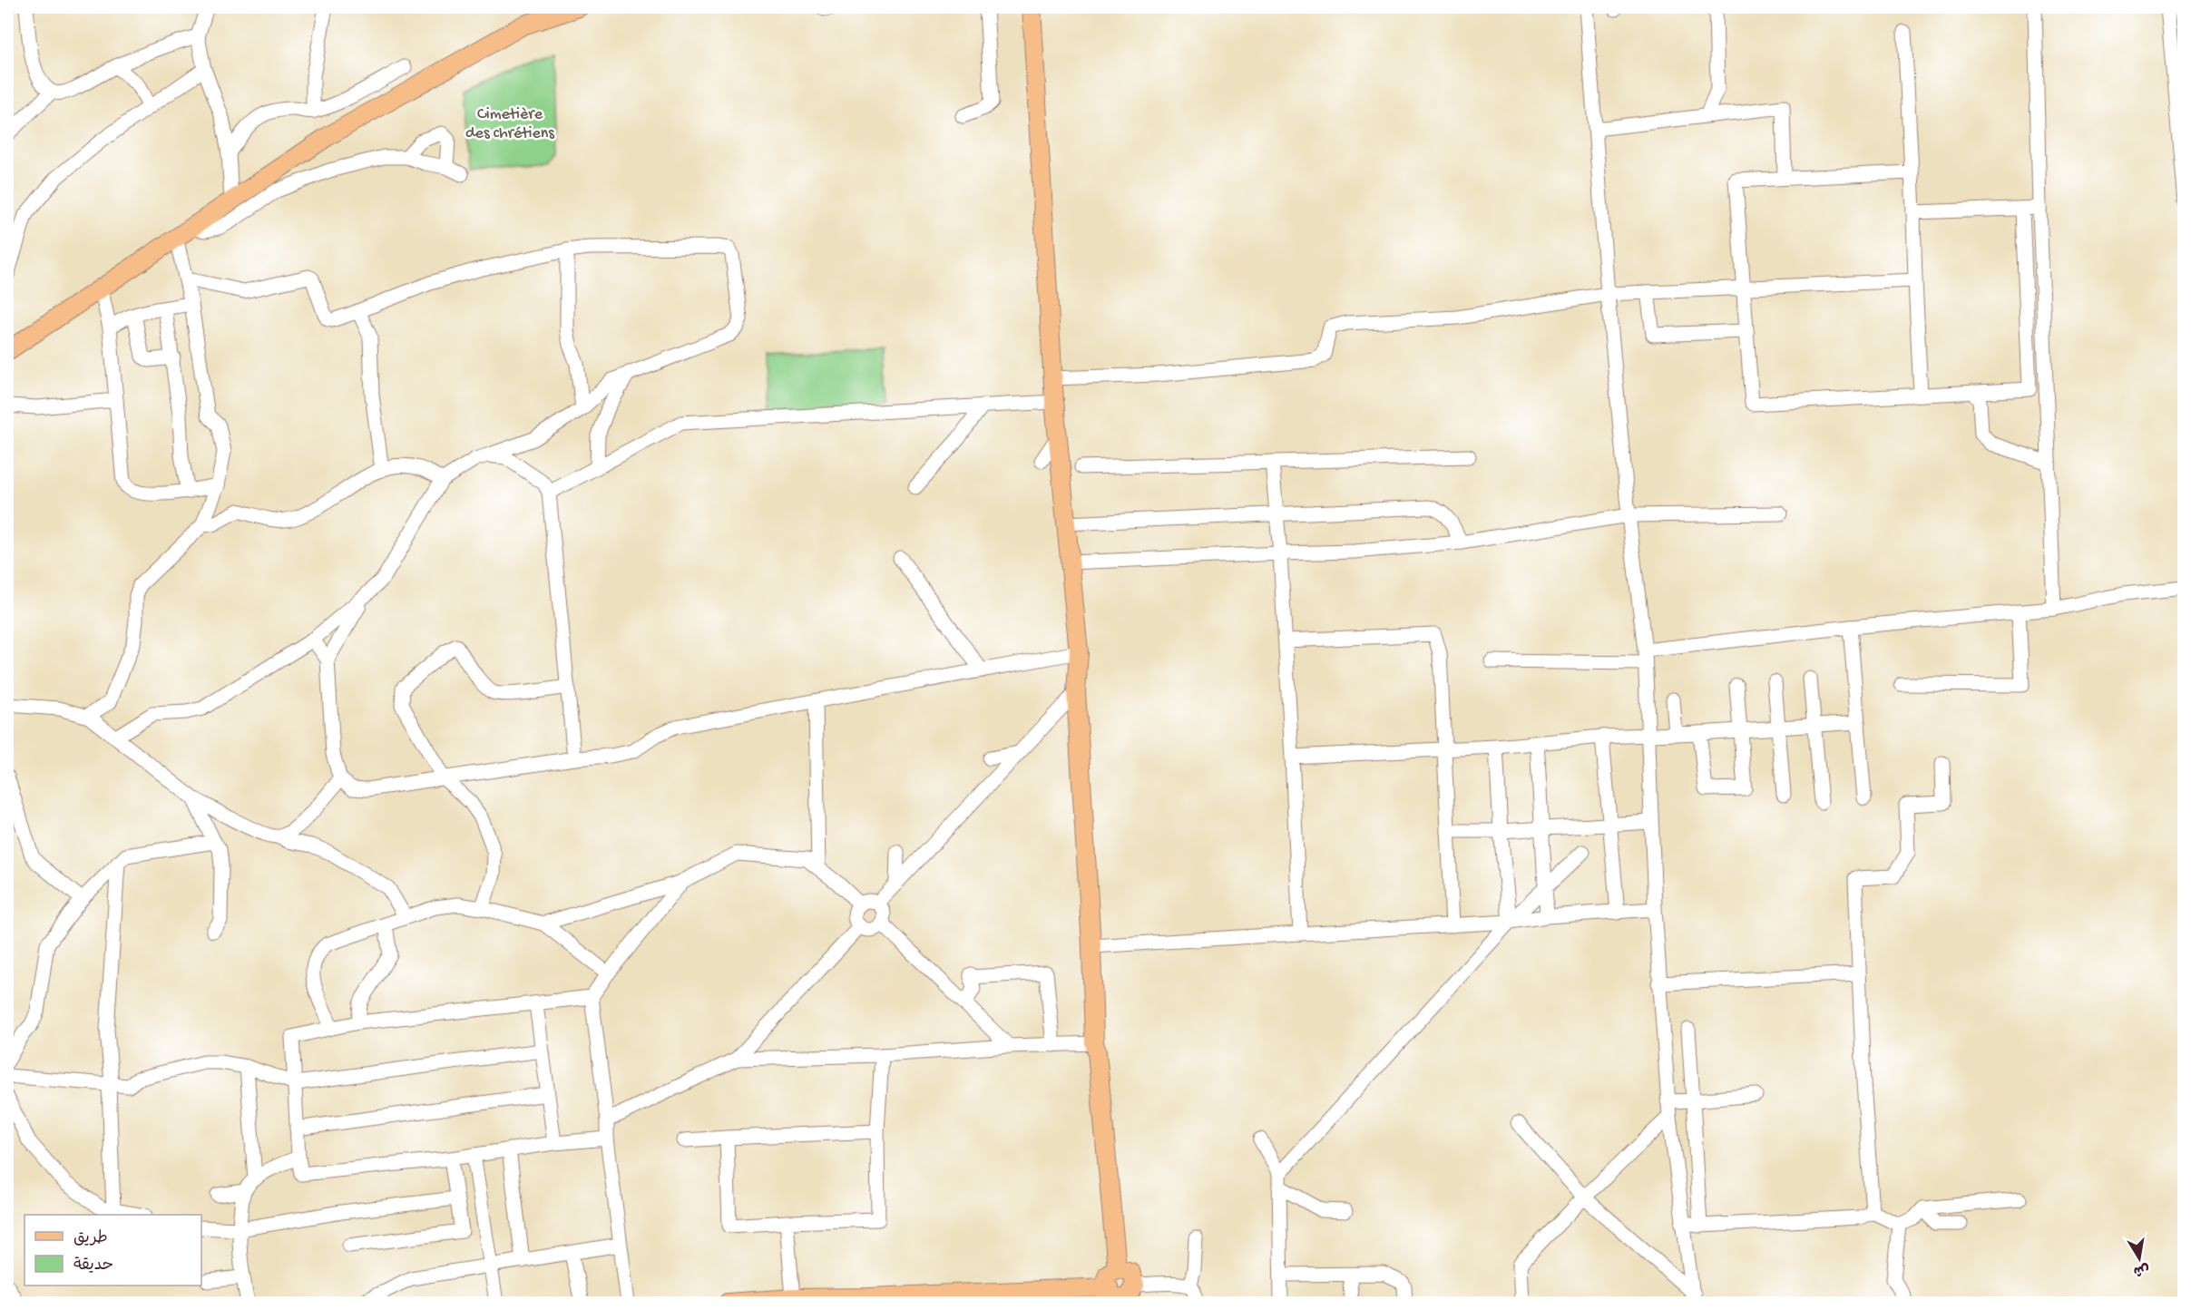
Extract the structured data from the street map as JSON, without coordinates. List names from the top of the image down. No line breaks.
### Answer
{"parks":["Cimetière des chrétiens"],"legend":["طريق","حديقة"],"north":"bottom"}
